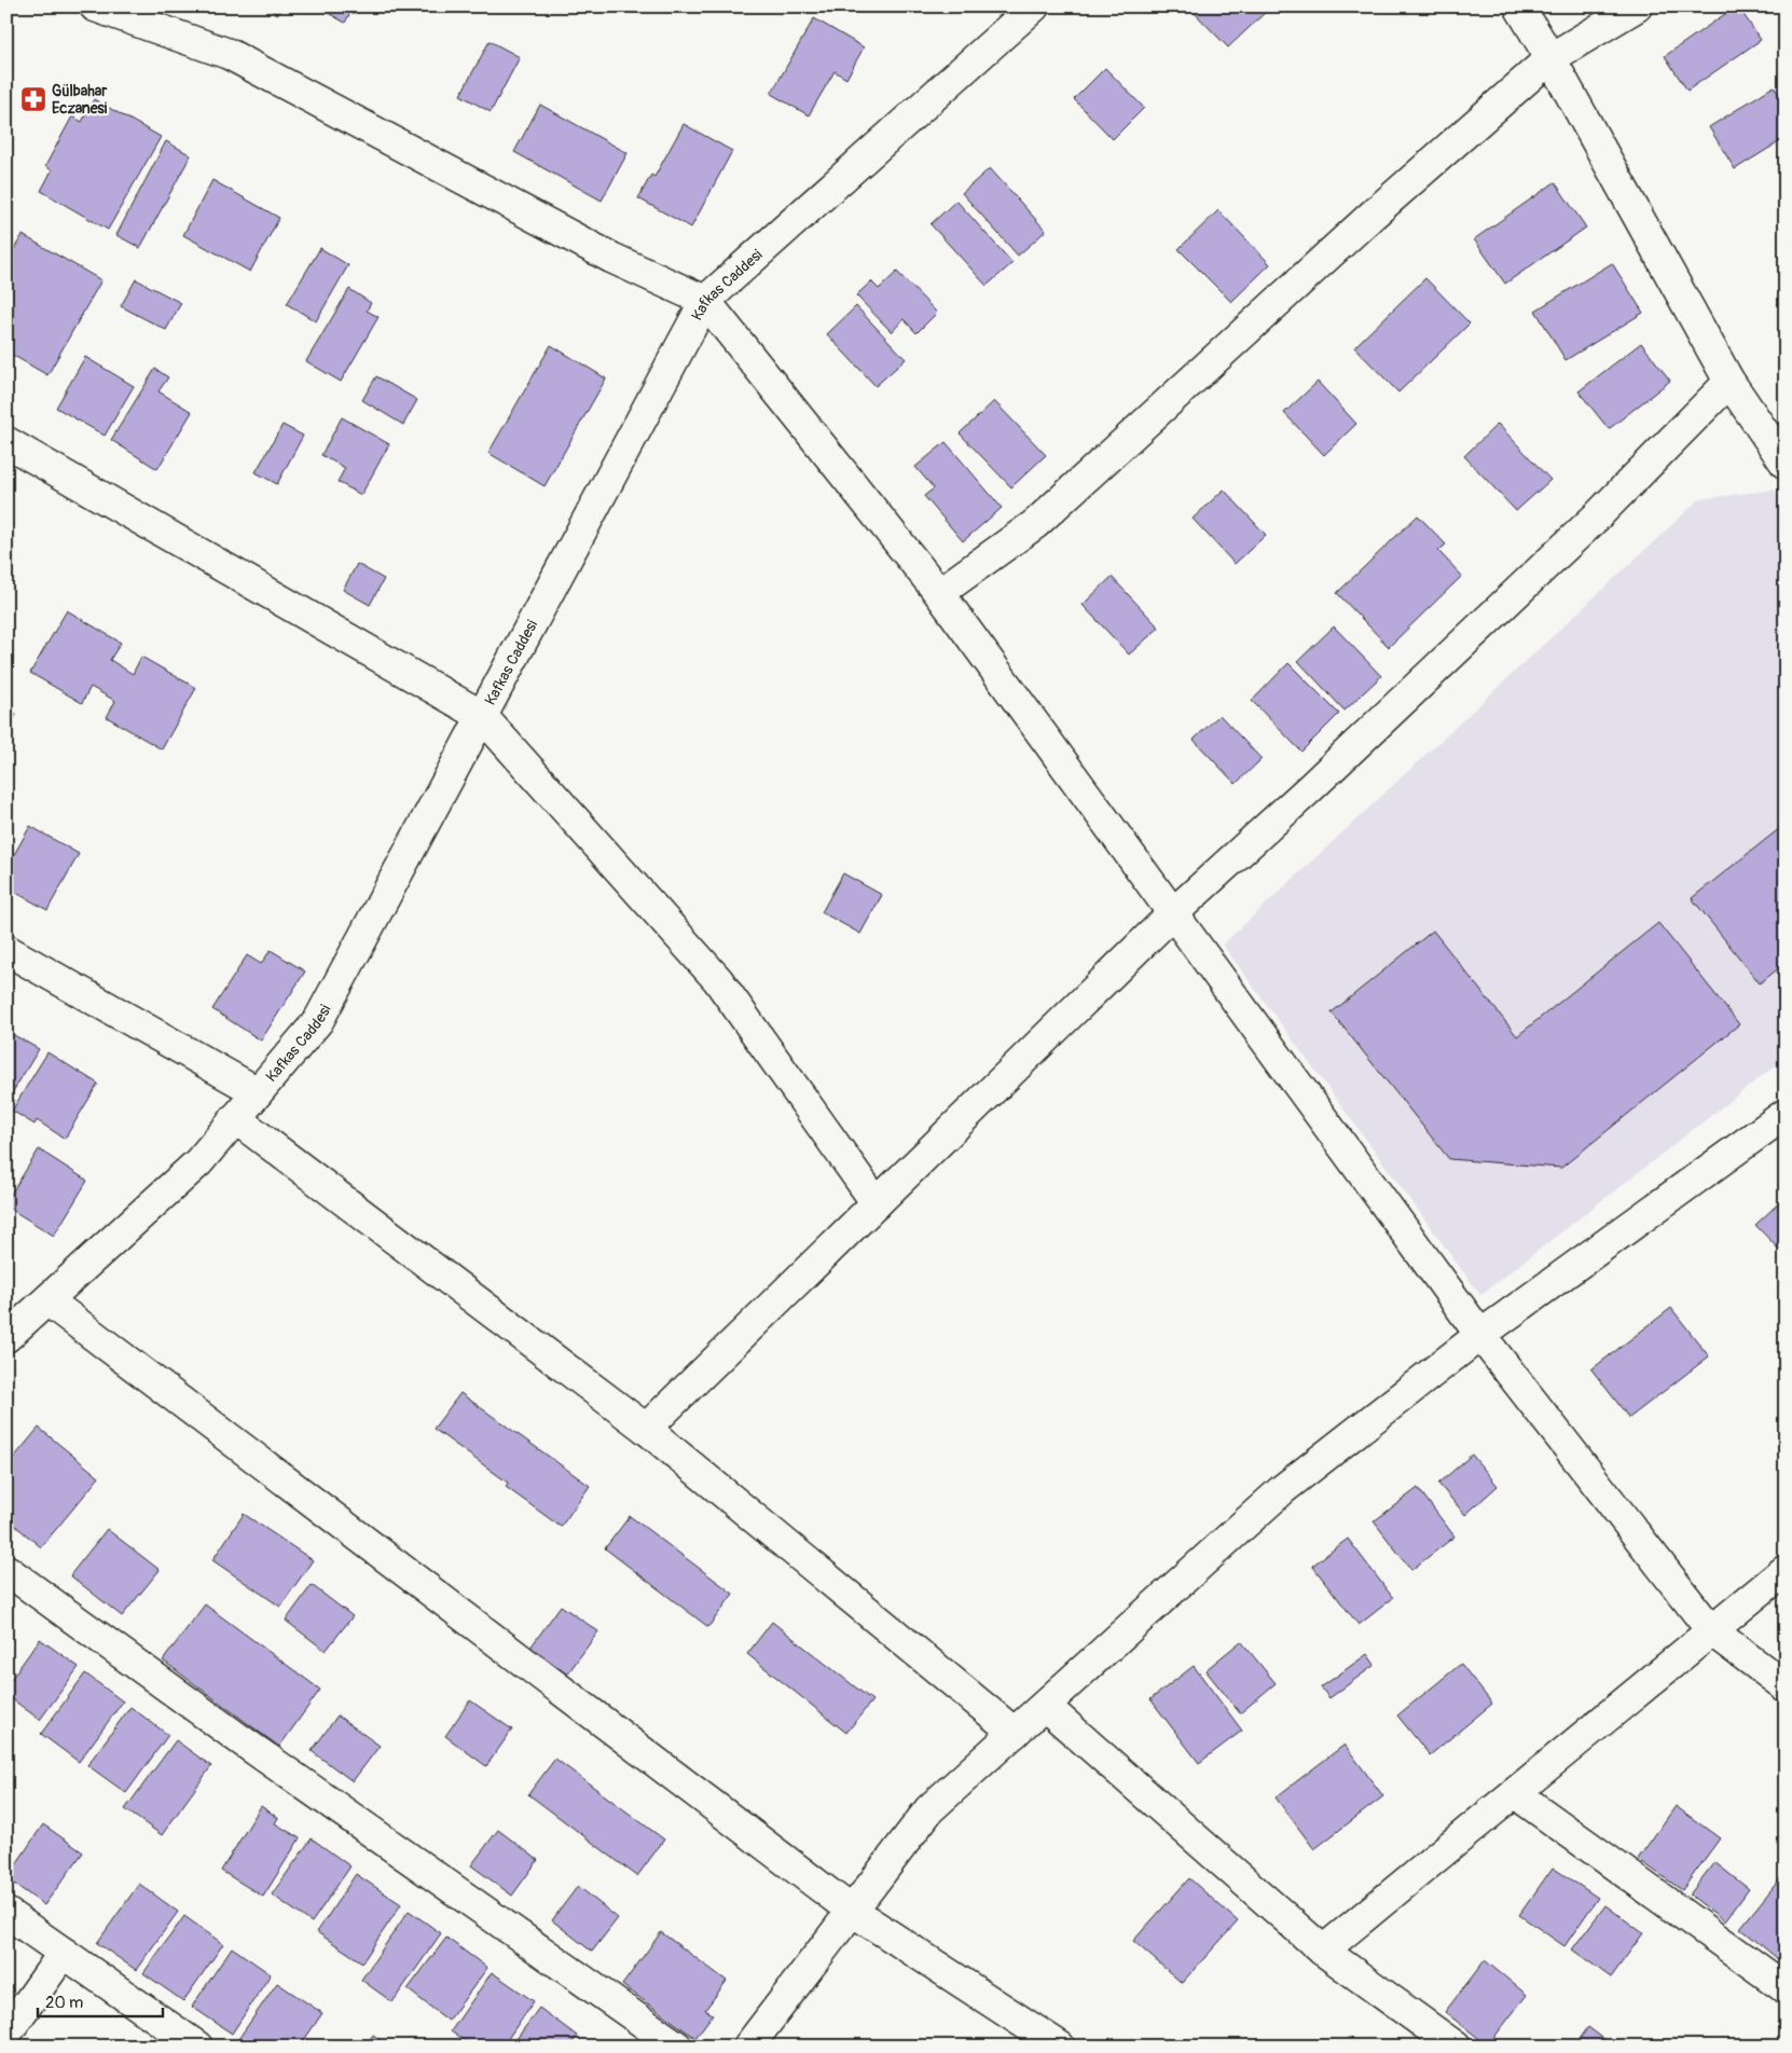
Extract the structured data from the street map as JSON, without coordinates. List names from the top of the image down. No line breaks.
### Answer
{"streets":{"street":["Kafkas Caddesi"]},"places":{"pharmacy":["Gülbahar Eczanesi"]},"scale_bar":"20 m"}
